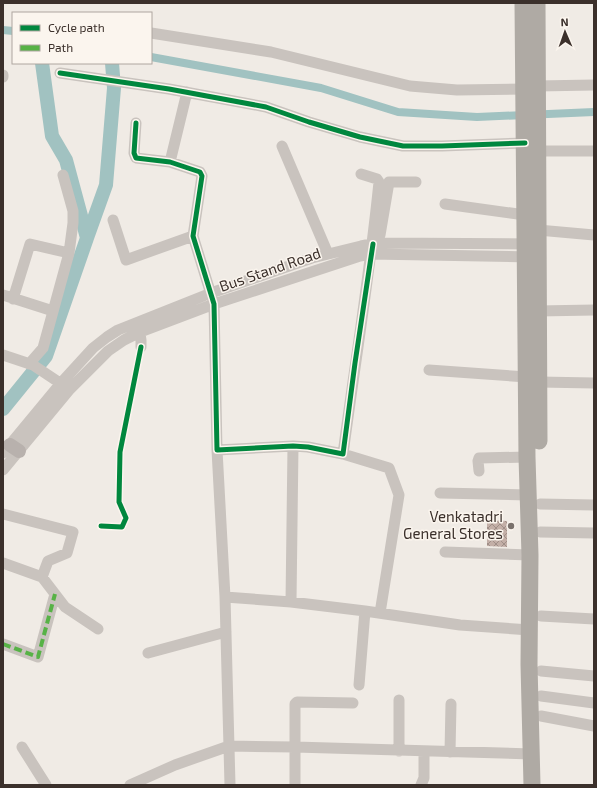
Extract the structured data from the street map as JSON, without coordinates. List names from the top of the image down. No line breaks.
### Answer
{"streets":{"street":["Bus Stand Road"]},"places":["Venkatadri General Stores"],"legend":["Cycle path","Path"],"north":"top"}
